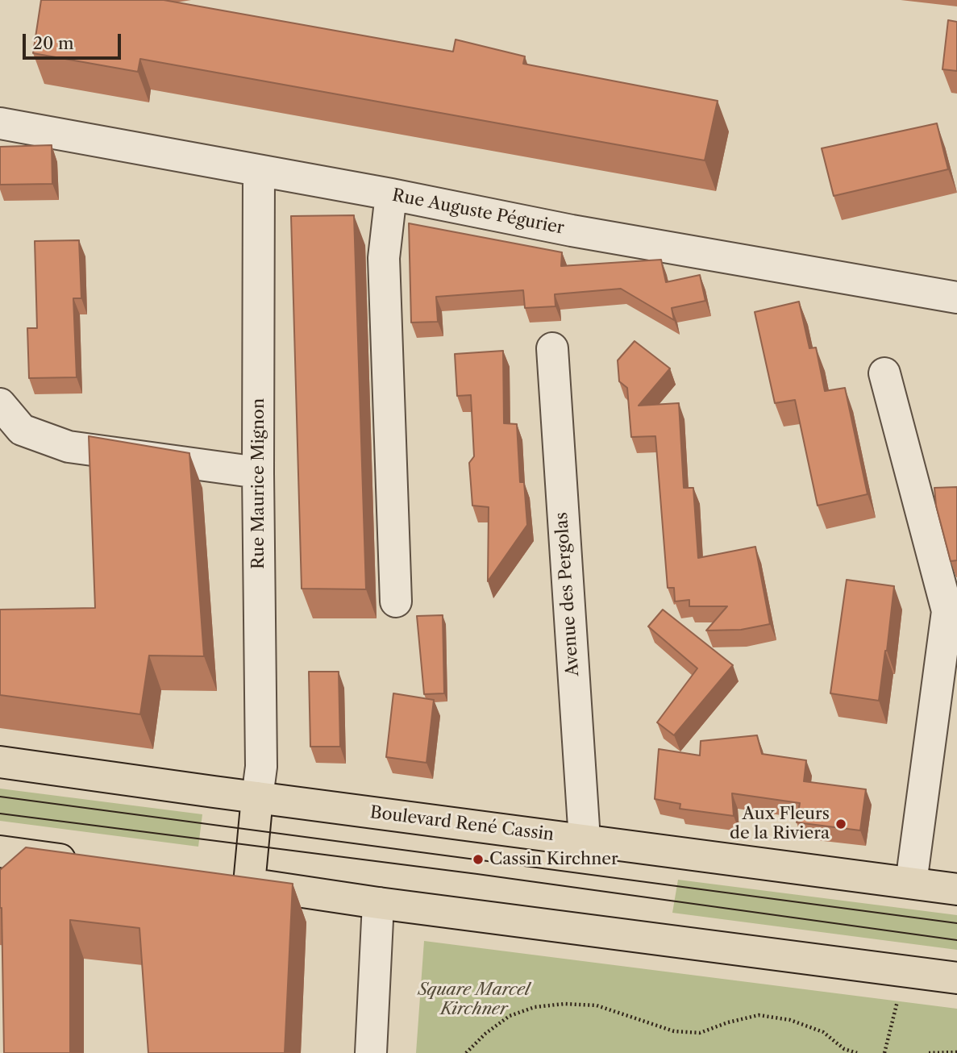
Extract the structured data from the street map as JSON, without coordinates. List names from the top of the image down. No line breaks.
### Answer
{"streets":{"main road":["Boulevard René Cassin"],"street":["Rue Auguste Pégurier","Rue Maurice Mignon","Avenue des Pergolas"]},"crossings":[["Rue Auguste Pégurier","Rue Maurice Mignon"],["Rue Maurice Mignon","Boulevard René Cassin"],["Avenue des Pergolas","Boulevard René Cassin"]],"parks":["Square Marcel Kirchner"],"places":["Aux Fleurs de la Riviera","Cassin Kirchner"],"scale_bar":"20 m"}
